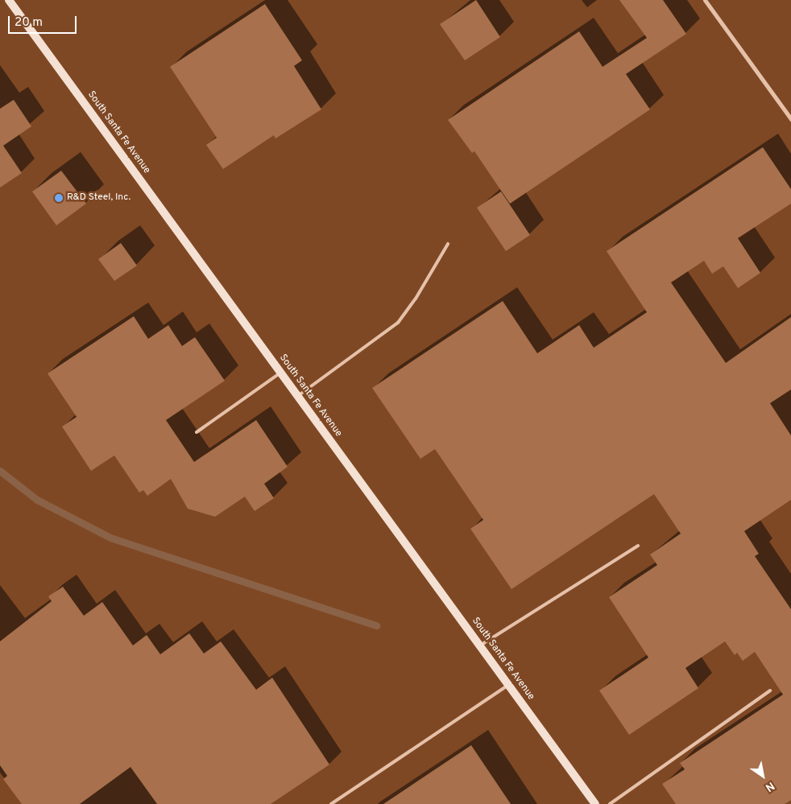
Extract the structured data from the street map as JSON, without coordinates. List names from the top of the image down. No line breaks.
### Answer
{"streets":{"main road":["South Santa Fe Avenue"]},"places":["R&D Steel, Inc."],"scale_bar":"20 m","north":"bottom right"}
